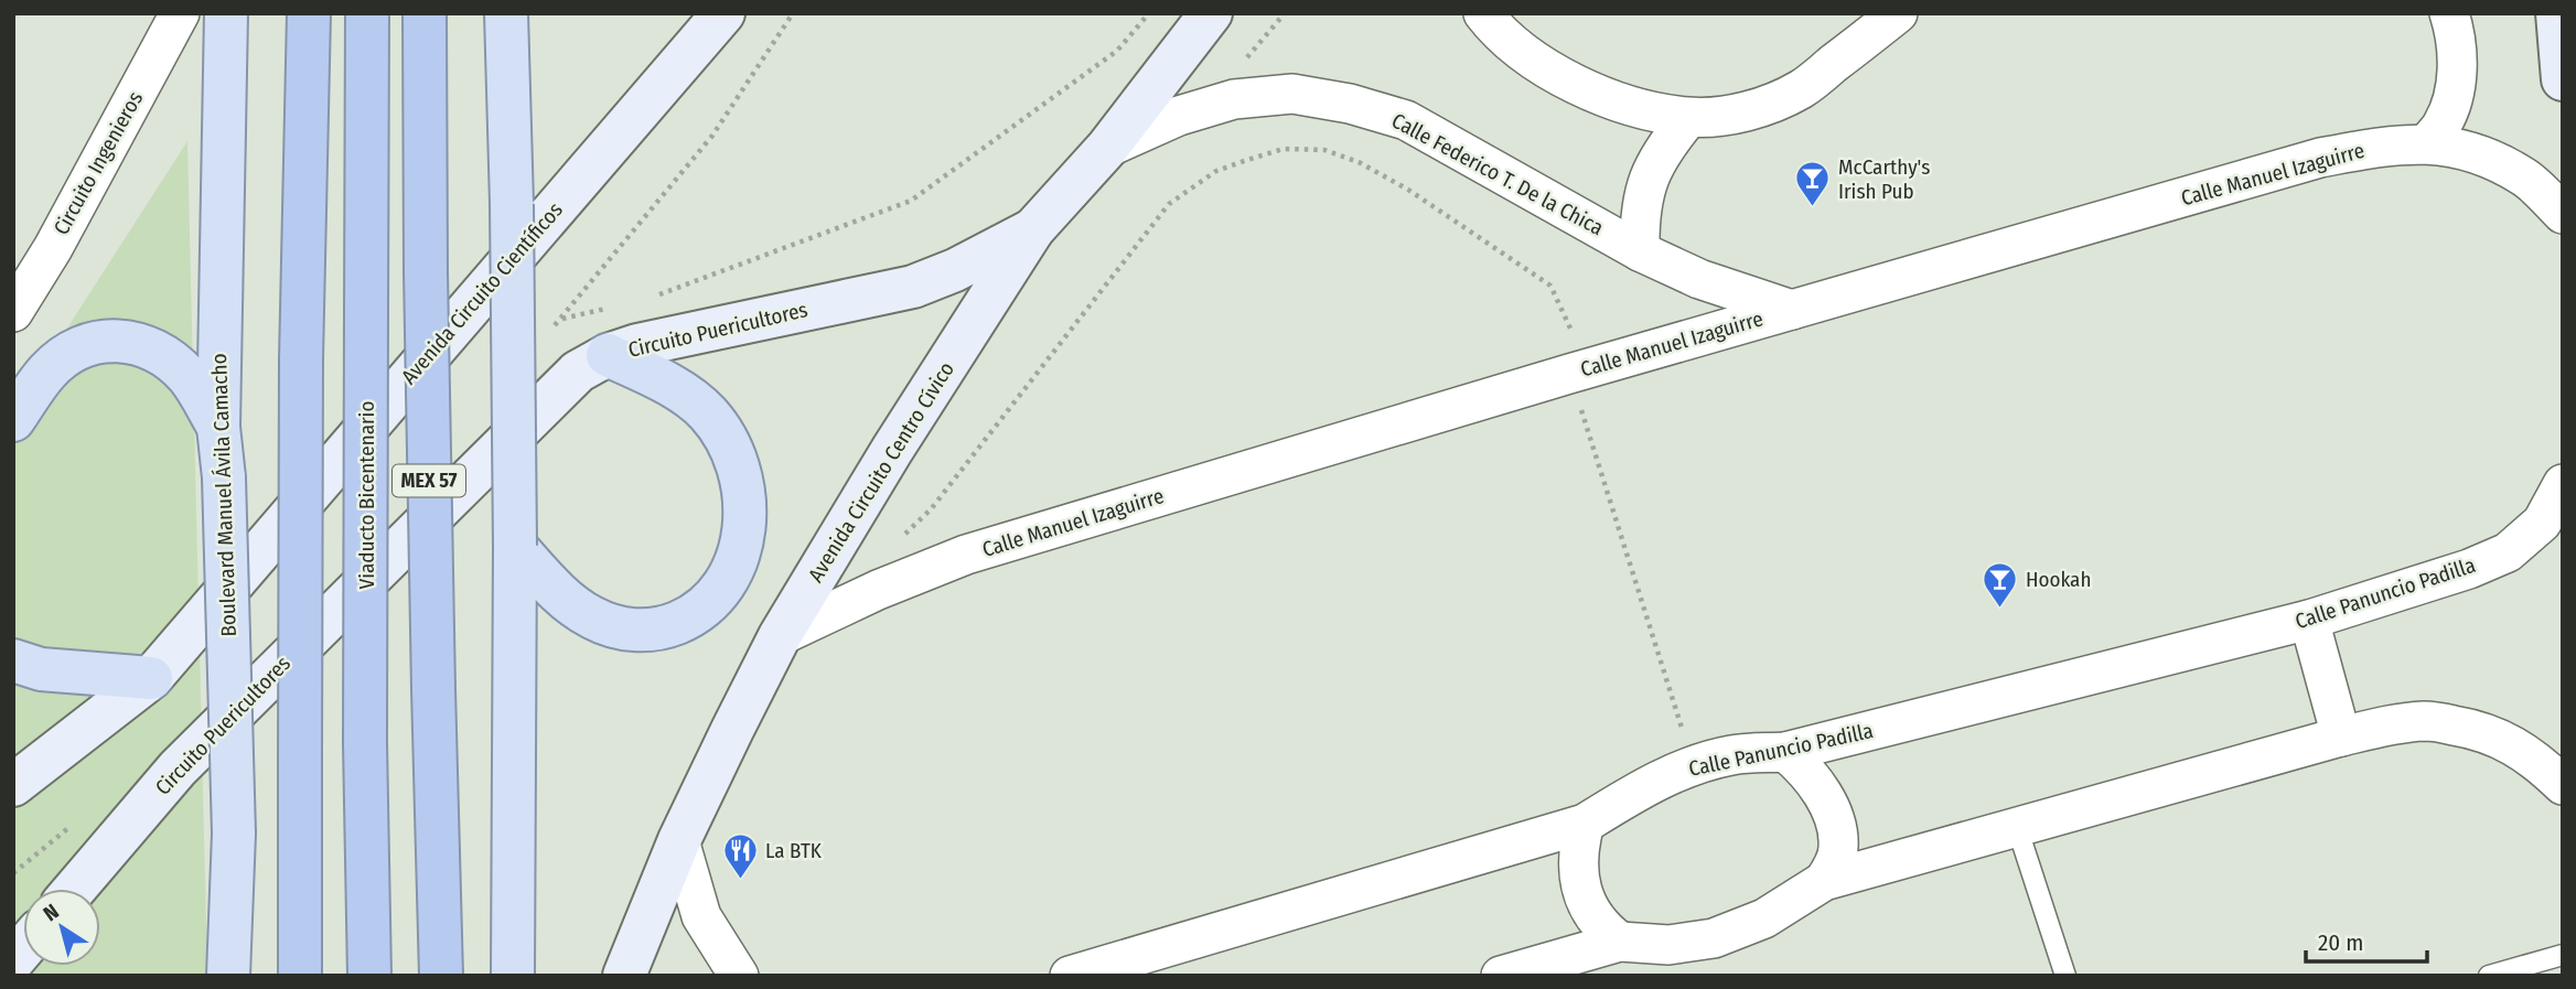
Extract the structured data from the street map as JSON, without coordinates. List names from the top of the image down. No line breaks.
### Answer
{"streets":{"highway":["MEX 57","Viaducto Bicentenario"],"main road":["Avenida Circuito Científicos","Circuito Puericultores","Avenida Circuito Centro Cívico","Boulevard Manuel Ávila Camacho"],"street":["Circuito Ingenieros","Calle Federico T. De la Chica","Calle Manuel Izaguirre","Calle Panuncio Padilla"]},"crossings":[["Calle Federico T. De la Chica","Calle Manuel Izaguirre"],["Calle Federico T. De la Chica","Avenida Circuito Centro Cívico"],["Calle Manuel Izaguirre","Avenida Circuito Centro Cívico"],["Circuito Puericultores","Avenida Circuito Centro Cívico"]],"places":{"bar":["McCarthy's Irish Pub","Hookah"],"restaurant":["La BTK"]},"scale_bar":"20 m","north":"top left"}
